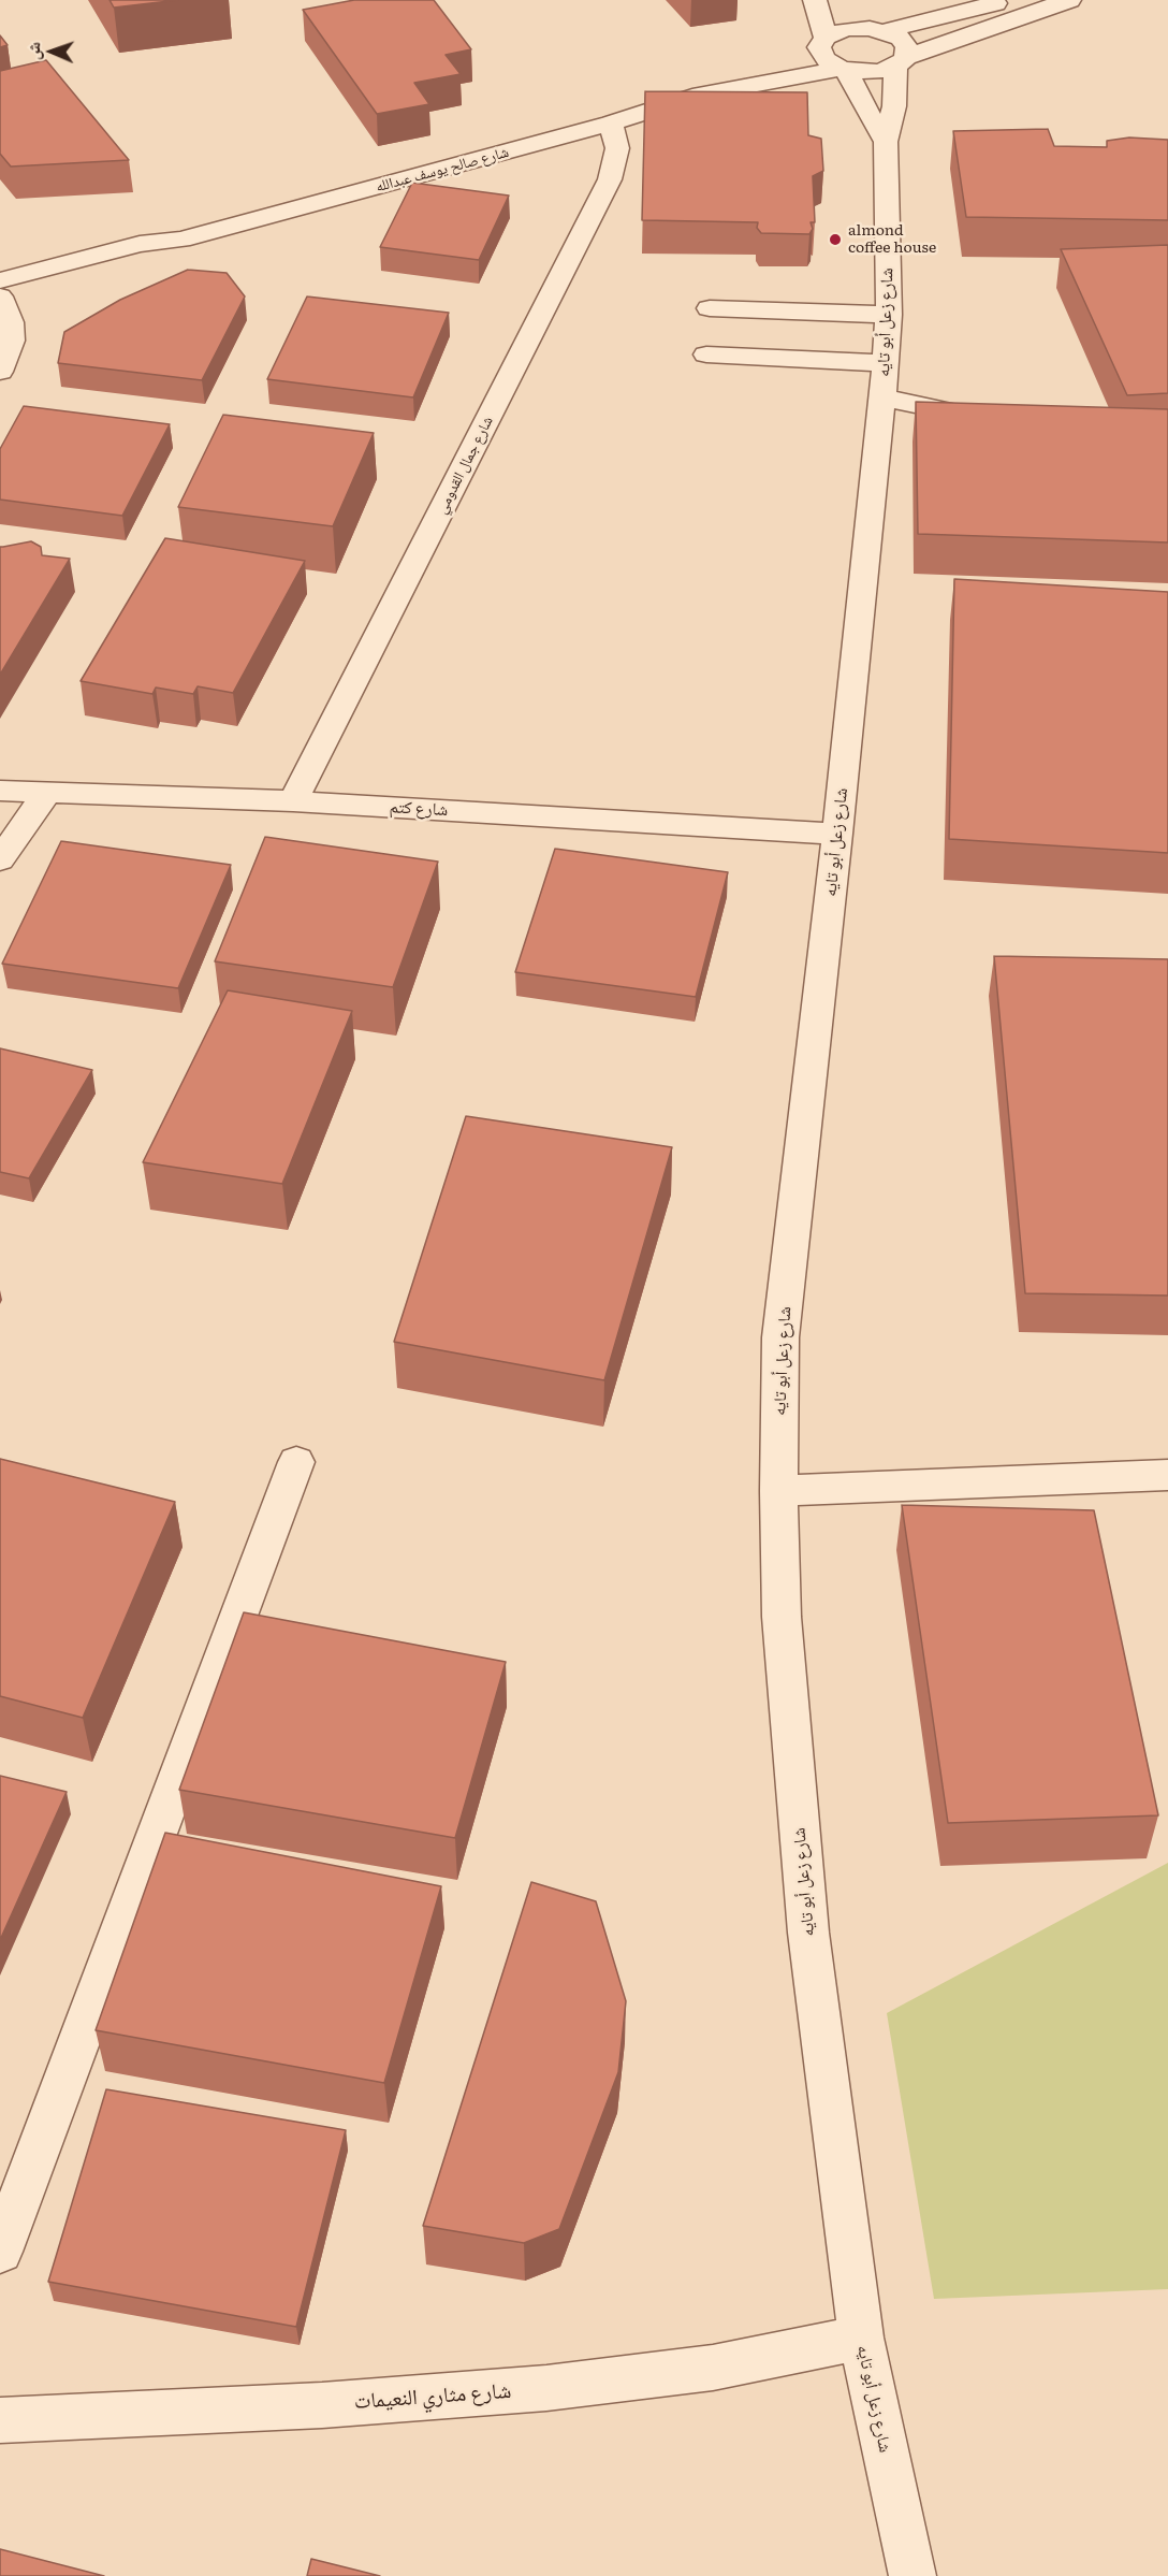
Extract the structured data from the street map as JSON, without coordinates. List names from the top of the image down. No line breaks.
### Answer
{"streets":{"street":["شارع صالح يوسف عبدالله","شارع زعل أبو تايه","شارع جمال القدومي","شارع كتم","شارع مثاري النعيمات"]},"crossings":[["شارع صالح يوسف عبدالله","شارع زعل أبو تايه"],["شارع صالح يوسف عبدالله","شارع جمال القدومي"],["شارع زعل أبو تايه","شارع كتم"],["شارع زعل أبو تايه","شارع مثاري النعيمات"],["شارع جمال القدومي","شارع كتم"]],"places":["almond coffee house"],"north":"left"}
